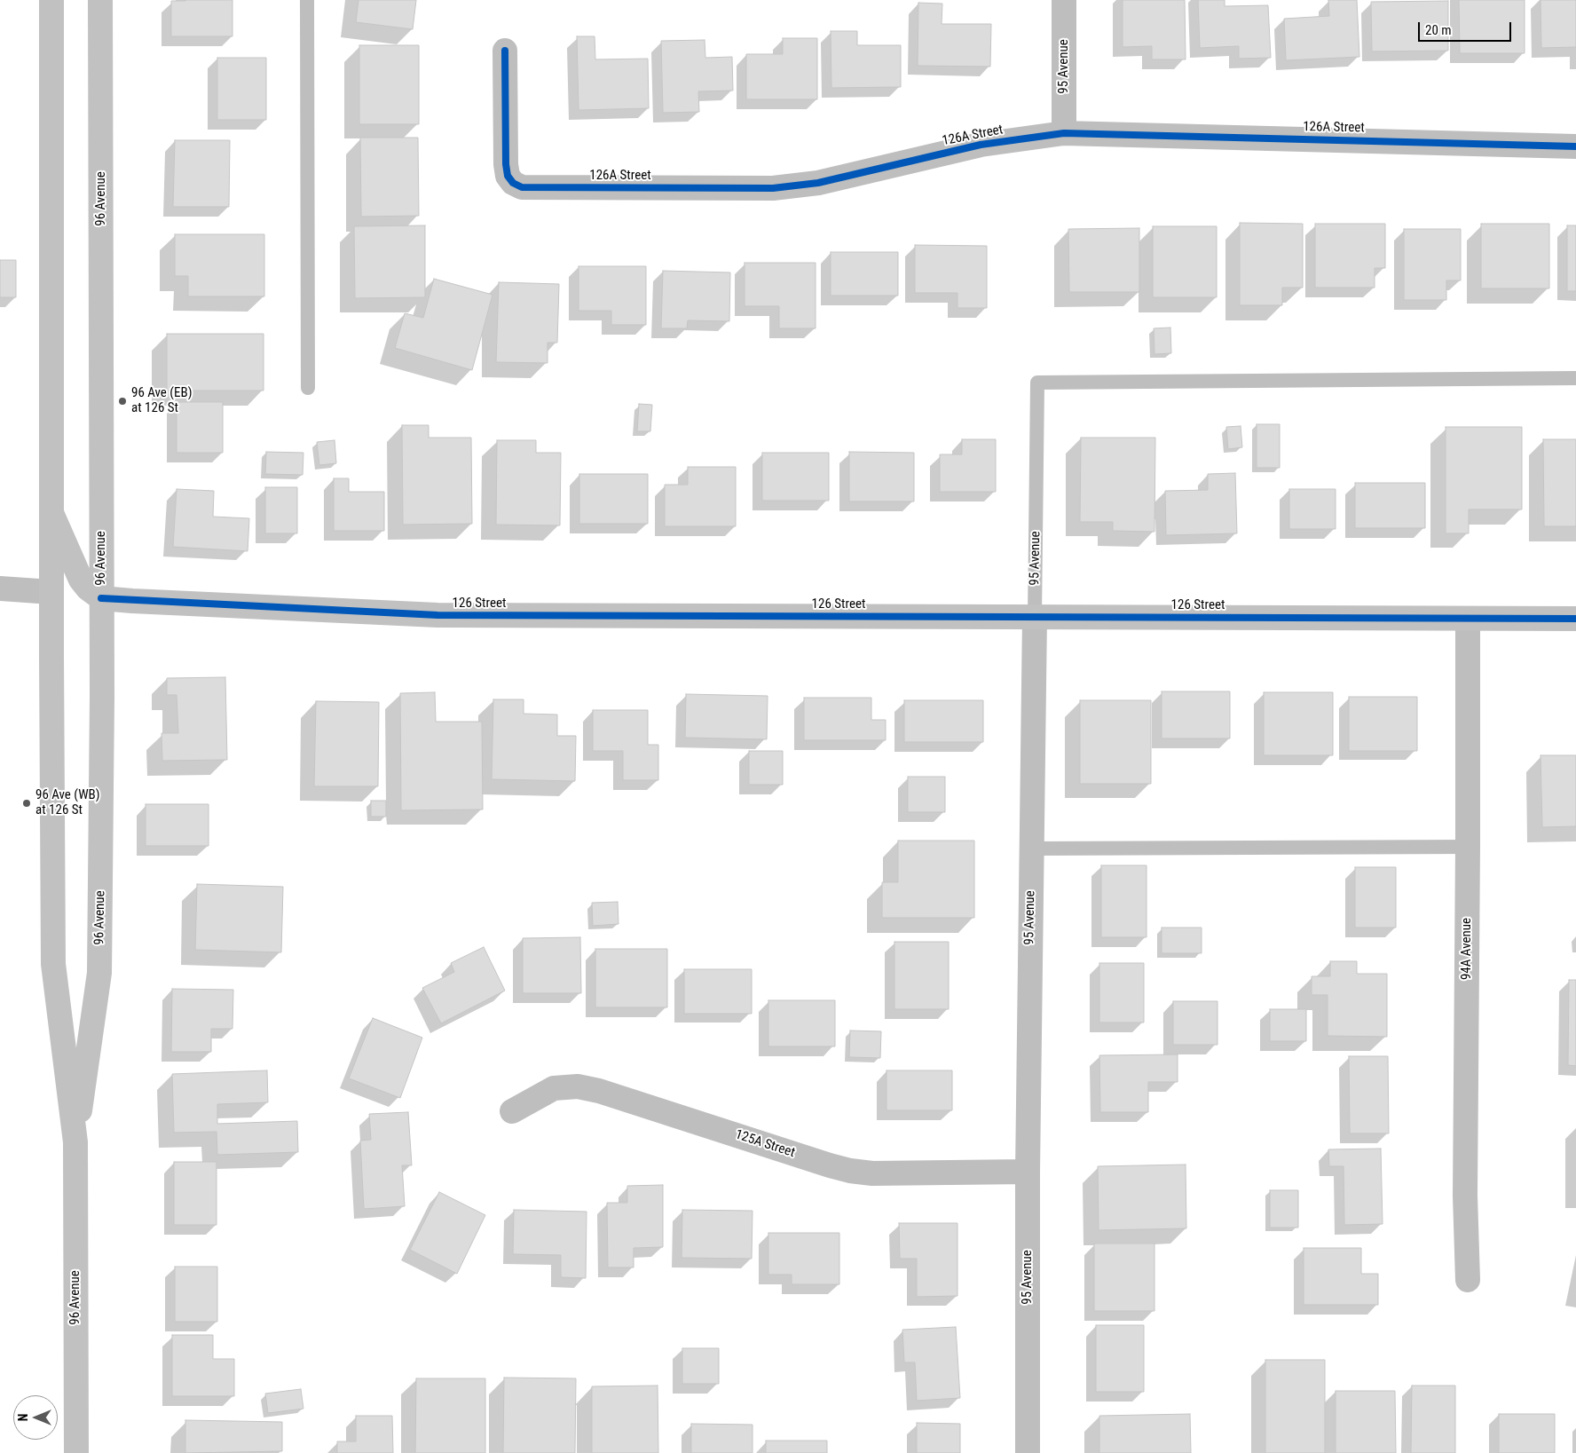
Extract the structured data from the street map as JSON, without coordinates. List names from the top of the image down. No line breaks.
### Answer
{"streets":{"main road":["96 Avenue","126 Street"],"street":["95 Avenue","126A Street","94A Avenue","125A Street"]},"crossings":[["95 Avenue","126A Street"],["95 Avenue","126 Street"],["95 Avenue","125A Street"],["96 Avenue","126 Street"],["126 Street","94A Avenue"]],"places":["96 Ave (EB) at 126 St","96 Ave (WB) at 126 St"],"scale_bar":"20 m","north":"left"}
